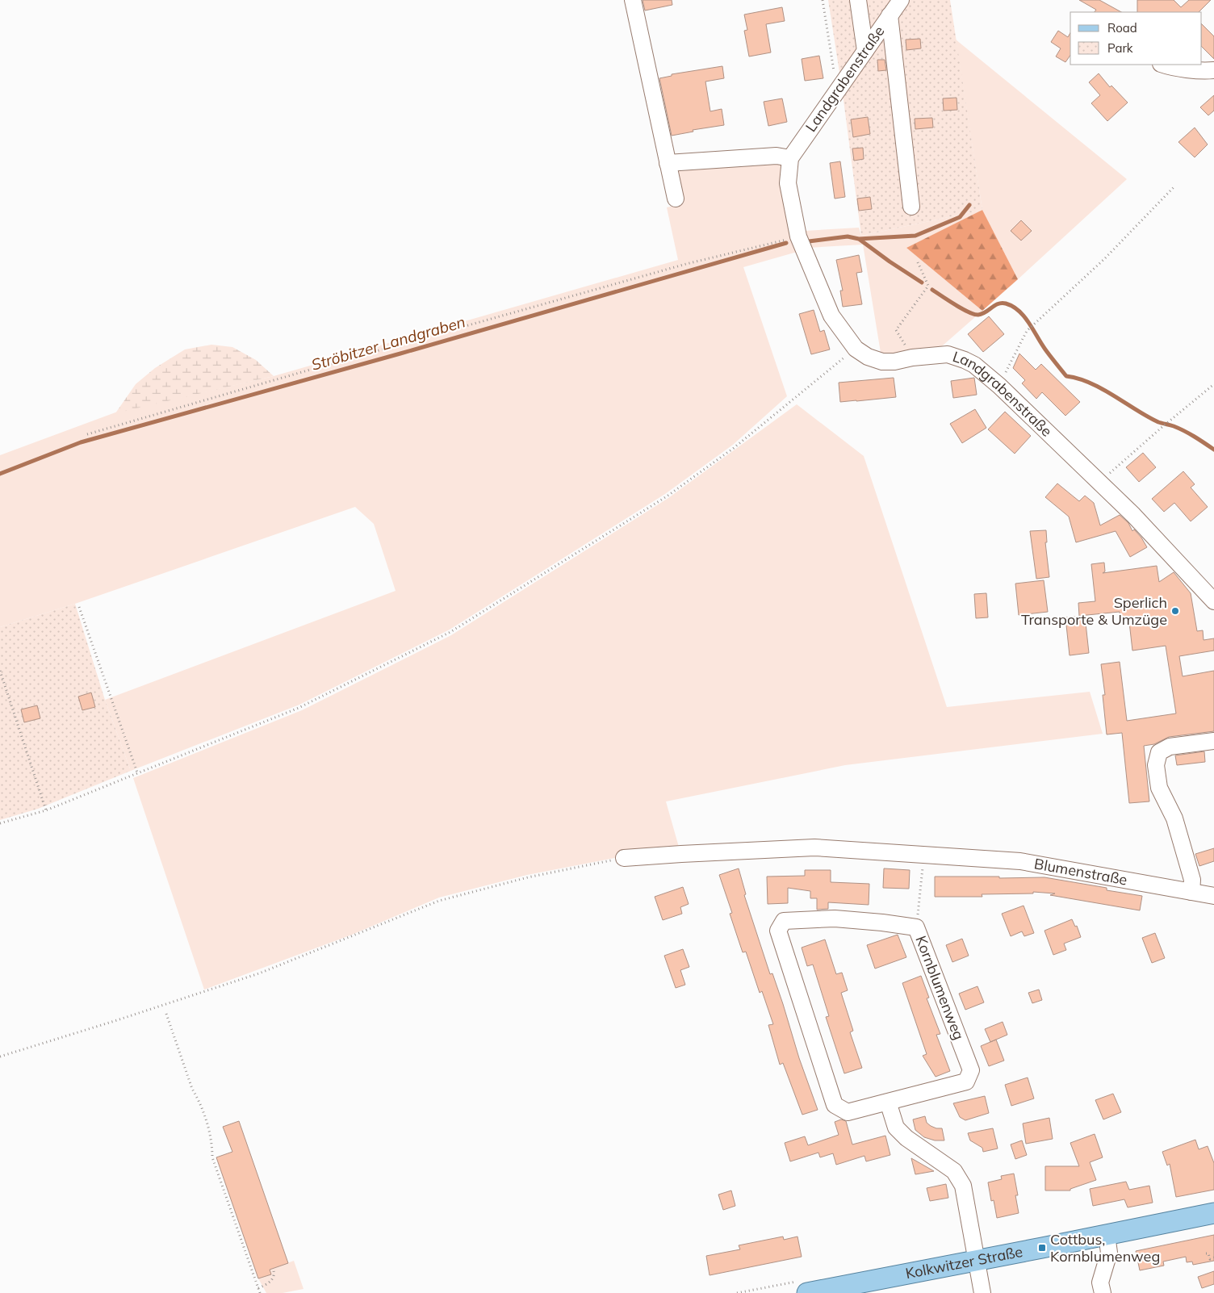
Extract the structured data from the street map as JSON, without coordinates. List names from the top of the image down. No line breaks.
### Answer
{"streets":{"main road":["Kolkwitzer Straße"],"street":["Landgrabenstraße","Blumenstraße","Kornblumenweg"]},"water":["Ströbitzer Landgraben"],"places":{"other":["Sperlich Transporte & Umzüge"],"transit":["Cottbus, Kornblumenweg"]},"legend":["Road","Park"]}
